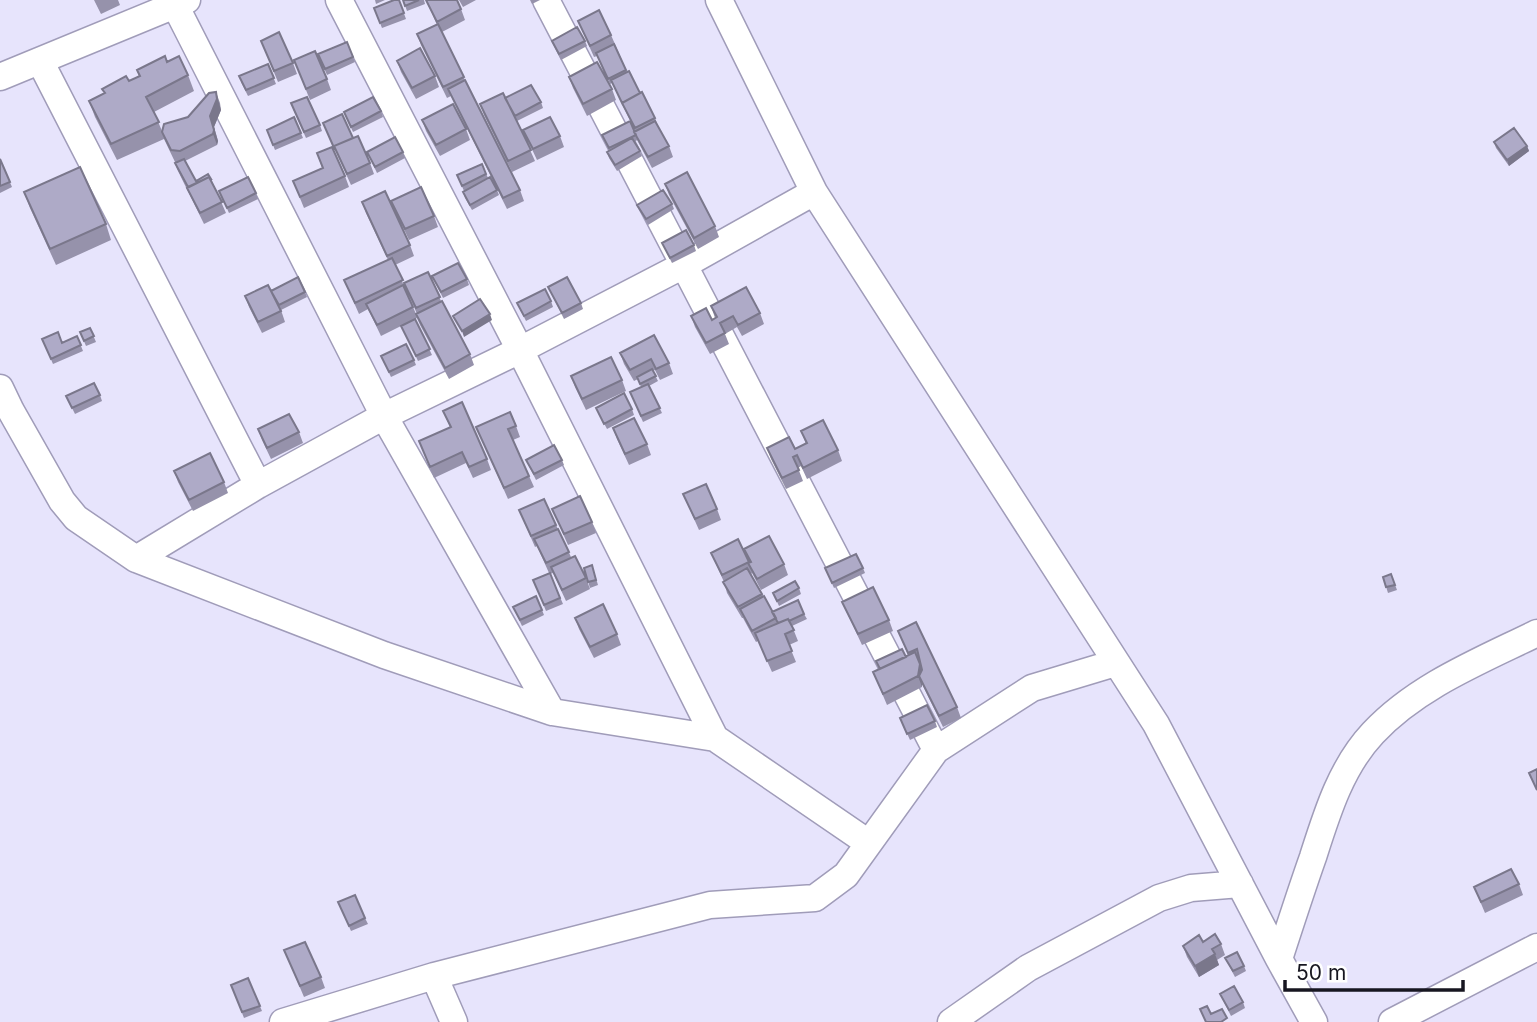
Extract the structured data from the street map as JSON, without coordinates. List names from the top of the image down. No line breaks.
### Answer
{"scale_bar":"50 m"}
